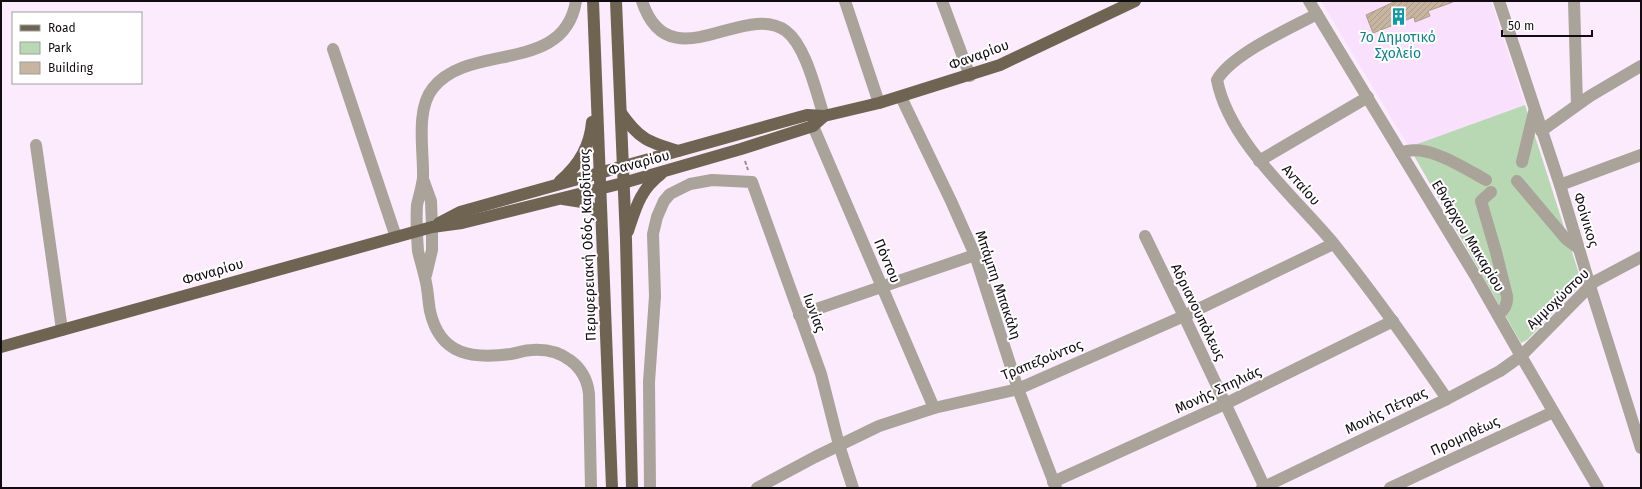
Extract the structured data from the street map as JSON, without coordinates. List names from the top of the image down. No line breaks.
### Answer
{"streets":{"main road":["Φαναρίου","Περιφερειακή Οδός Καρδίτσας"],"street":["Ανταίου","Φοίνικος","Εθνάρχου Μακαρίου","Πόντου","Μπάμπη Μπακάλη","Αμμοχώστου","Αδριανουπόλεως","Ιωνίας","Τραπεζούντος","Μονής Σπηλιάς","Μονής Πέτρας","Προμηθέως"]},"crossings":[["Φαναρίου","Περιφερειακή Οδός Καρδίτσας"],["Φαναρίου","Πόντου"],["Φαναρίου","Μπάμπη Μπακάλη"],["Ανταίου","Εθνάρχου Μακαρίου"],["Ανταίου","Τραπεζούντος"],["Ανταίου","Μονής Σπηλιάς"],["Ανταίου","Μονής Πέτρας"],["Φοίνικος","Αμμοχώστου"],["Εθνάρχου Μακαρίου","Αμμοχώστου"],["Εθνάρχου Μακαρίου","Μονής Πέτρας"],["Εθνάρχου Μακαρίου","Προμηθέως"],["Πόντου","Τραπεζούντος"],["Μπάμπη Μπακάλη","Τραπεζούντος"],["Μπάμπη Μπακάλη","Μονής Σπηλιάς"],["Αμμοχώστου","Μονής Πέτρας"],["Αδριανουπόλεως","Τραπεζούντος"],["Αδριανουπόλεως","Μονής Σπηλιάς"],["Αδριανουπόλεως","Μονής Πέτρας"],["Ιωνίας","Τραπεζούντος"]],"places":{"building":["7ο Δημοτικό Σχολείο"]},"legend":["Road","Park","Building"],"scale_bar":"50 m"}
